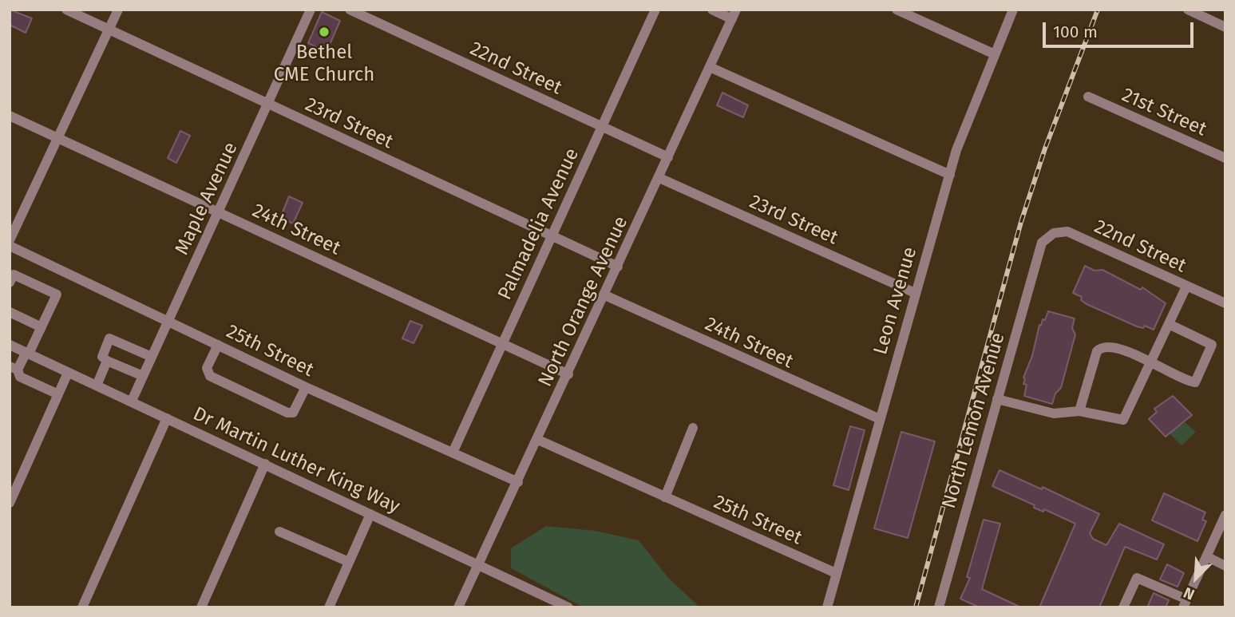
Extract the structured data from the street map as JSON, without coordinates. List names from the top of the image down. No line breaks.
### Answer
{"streets":{"street":["22nd Street","21st Street","23rd Street","Maple Avenue","Palmadelia Avenue","24th Street","Leon Avenue","North Orange Avenue","25th Street","North Lemon Avenue","Dr Martin Luther King Way"]},"crossings":[["22nd Street","Palmadelia Avenue"],["22nd Street","North Orange Avenue"],["22nd Street","North Lemon Avenue"],["23rd Street","Maple Avenue"],["23rd Street","Palmadelia Avenue"],["23rd Street","Leon Avenue"],["23rd Street","North Orange Avenue"],["Maple Avenue","24th Street"],["Maple Avenue","25th Street"],["Maple Avenue","Dr Martin Luther King Way"],["Palmadelia Avenue","24th Street"],["Palmadelia Avenue","25th Street"],["24th Street","Leon Avenue"],["24th Street","North Orange Avenue"],["Leon Avenue","25th Street"],["North Orange Avenue","25th Street"],["North Orange Avenue","Dr Martin Luther King Way"]],"places":["Bethel CME Church"],"scale_bar":"100 m","north":"bottom left"}
